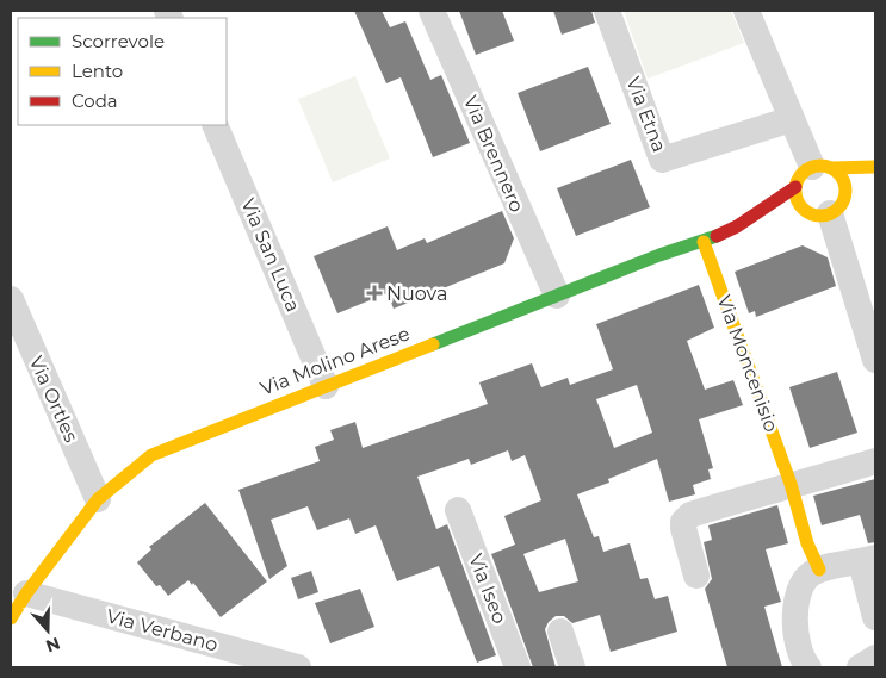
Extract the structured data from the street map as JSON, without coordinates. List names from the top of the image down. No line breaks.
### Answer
{"streets":{"street":["Via Etna","Via Brennero","Via San Luca","Via Molino Arese","Via Moncenisio","Via Ortles","Via Iseo","Via Verbano"]},"crossings":[["Via Brennero","Via Molino Arese"],["Via San Luca","Via Molino Arese"],["Via Molino Arese","Via Moncenisio"],["Via Molino Arese","Via Ortles"],["Via Molino Arese","Via Verbano"]],"places":{"health":["Nuova"]},"legend":["Scorrevole","Lento","Coda"],"north":"bottom"}
